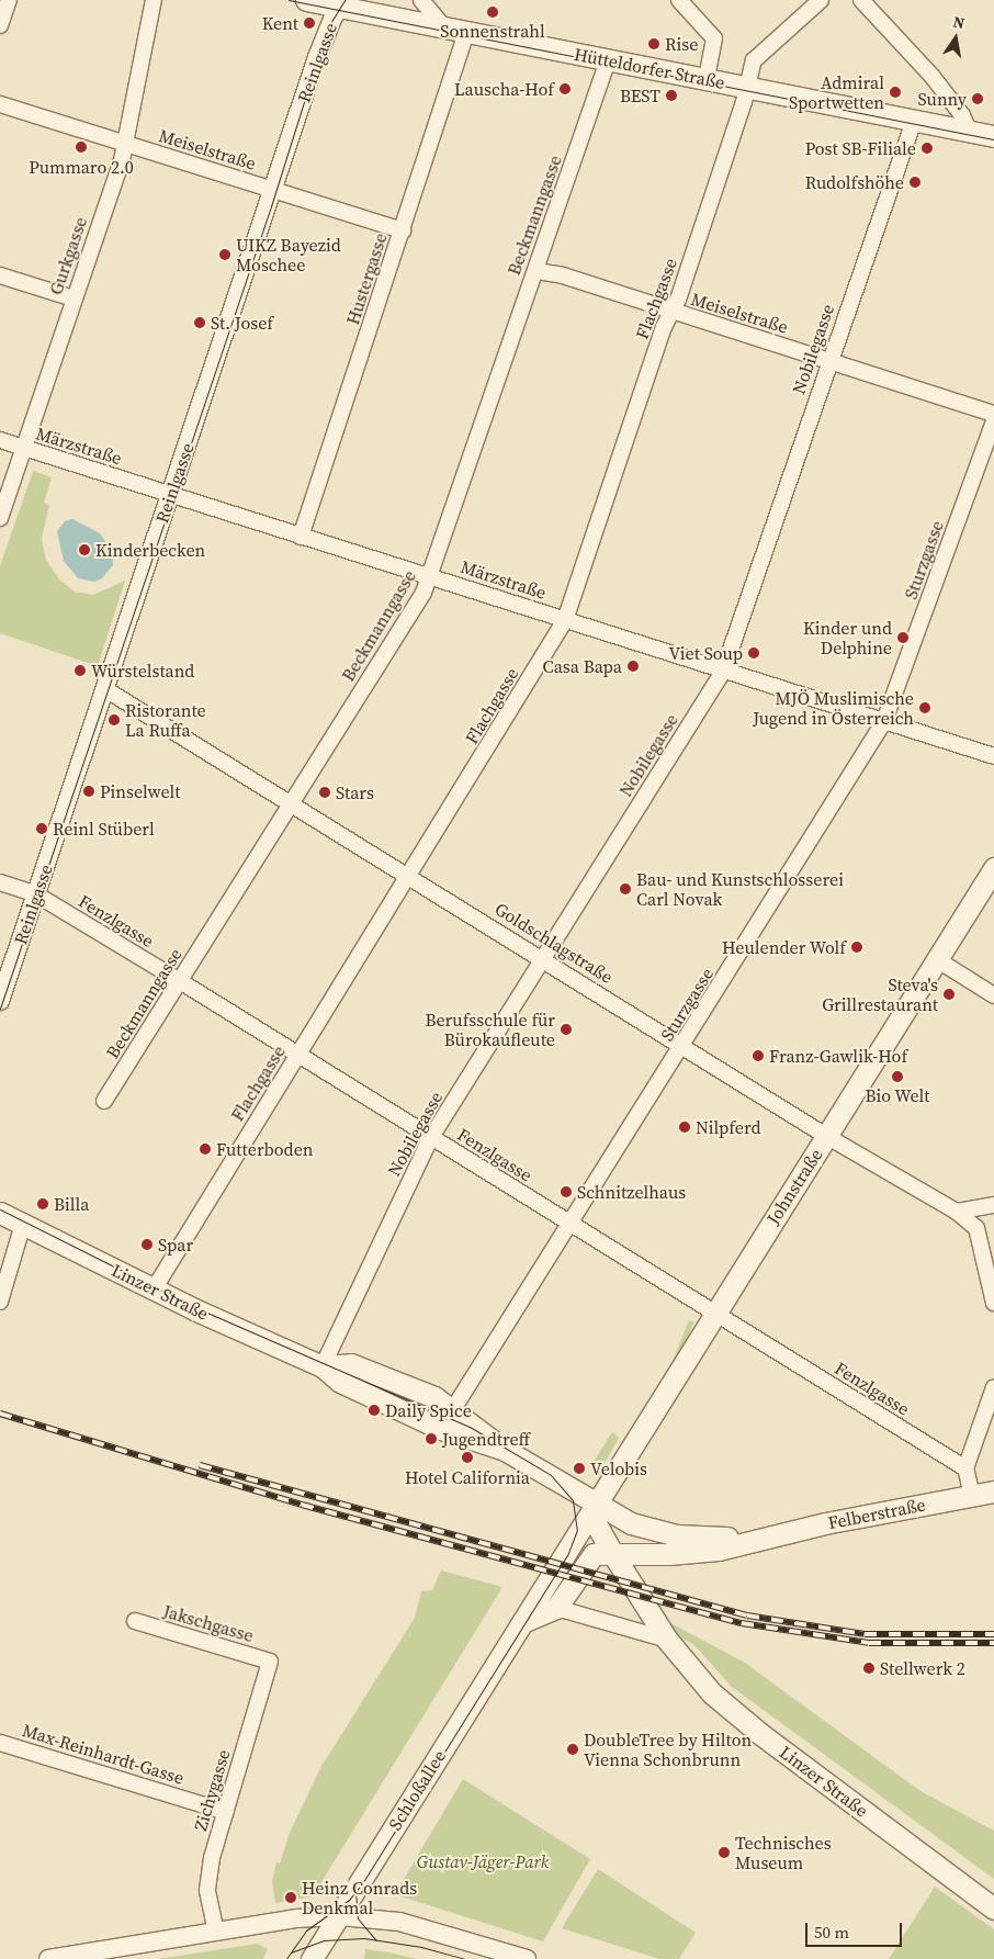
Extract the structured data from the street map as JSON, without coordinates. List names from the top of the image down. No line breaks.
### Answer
{"streets":{"main road":["Hütteldorfer Straße","Johnstraße","Linzer Straße","Felberstraße","Schloßallee"],"street":["Reinlgasse","Meiselstraße","Beckmanngasse","Gurkgasse","Hustergasse","Flachgasse","Nobilegasse","Märzstraße","Sturzgasse","Fenzlgasse","Goldschlagstraße","Jakschgasse","Max-Reinhardt-Gasse","Zichygasse"]},"crossings":[["Reinlgasse","Hütteldorfer Straße"],["Reinlgasse","Meiselstraße"],["Reinlgasse","Märzstraße"],["Reinlgasse","Fenzlgasse"],["Reinlgasse","Goldschlagstraße"],["Hütteldorfer Straße","Beckmanngasse"],["Hütteldorfer Straße","Hustergasse"],["Hütteldorfer Straße","Flachgasse"],["Hütteldorfer Straße","Nobilegasse"],["Meiselstraße","Beckmanngasse"],["Meiselstraße","Gurkgasse"],["Meiselstraße","Hustergasse"],["Meiselstraße","Flachgasse"],["Meiselstraße","Nobilegasse"],["Beckmanngasse","Märzstraße"],["Beckmanngasse","Fenzlgasse"],["Beckmanngasse","Goldschlagstraße"],["Gurkgasse","Märzstraße"],["Hustergasse","Märzstraße"],["Flachgasse","Märzstraße"],["Flachgasse","Fenzlgasse"],["Flachgasse","Goldschlagstraße"],["Flachgasse","Linzer Straße"],["Nobilegasse","Märzstraße"],["Nobilegasse","Fenzlgasse"],["Nobilegasse","Goldschlagstraße"],["Nobilegasse","Linzer Straße"],["Märzstraße","Sturzgasse"],["Sturzgasse","Fenzlgasse"],["Sturzgasse","Goldschlagstraße"],["Sturzgasse","Linzer Straße"],["Fenzlgasse","Johnstraße"],["Goldschlagstraße","Johnstraße"],["Johnstraße","Linzer Straße"],["Johnstraße","Felberstraße"],["Johnstraße","Schloßallee"],["Linzer Straße","Felberstraße"],["Linzer Straße","Schloßallee"],["Felberstraße","Schloßallee"],["Jakschgasse","Zichygasse"],["Max-Reinhardt-Gasse","Zichygasse"]],"parks":["Gustav-Jäger-Park"],"places":["Sonnenstrahl","Kent","Rise","Lauscha-Hof","Admiral Sportwetten","BEST","Sunny","Pummaro 2.0","Post SB-Filiale","Rudolfshöhe","UIKZ Bayezid Moschee","St. Josef","Kinderbecken","Kinder und Delphine","Viet Soup","Casa Bapa","Würstelstand","MJÖ Muslimische Jugend in Österreich","Ristorante La Ruffa","Pinselwelt","Stars","Reinl Stüberl","Bau- und Kunstschlosserei Carl Novak","Heulender Wolf","Steva's Grillrestaurant","Berufsschule für Bürokaufleute","Franz-Gawlik-Hof","Bio Welt","Nilpferd","Futterboden","Schnitzelhaus","Billa","Spar","Daily Spice","Jugendtreff","Hotel California","Velobis","Stellwerk 2","DoubleTree by Hilton Vienna Schonbrunn","Technisches Museum","Heinz Conrads Denkmal"],"scale_bar":"50 m","north":"top"}
